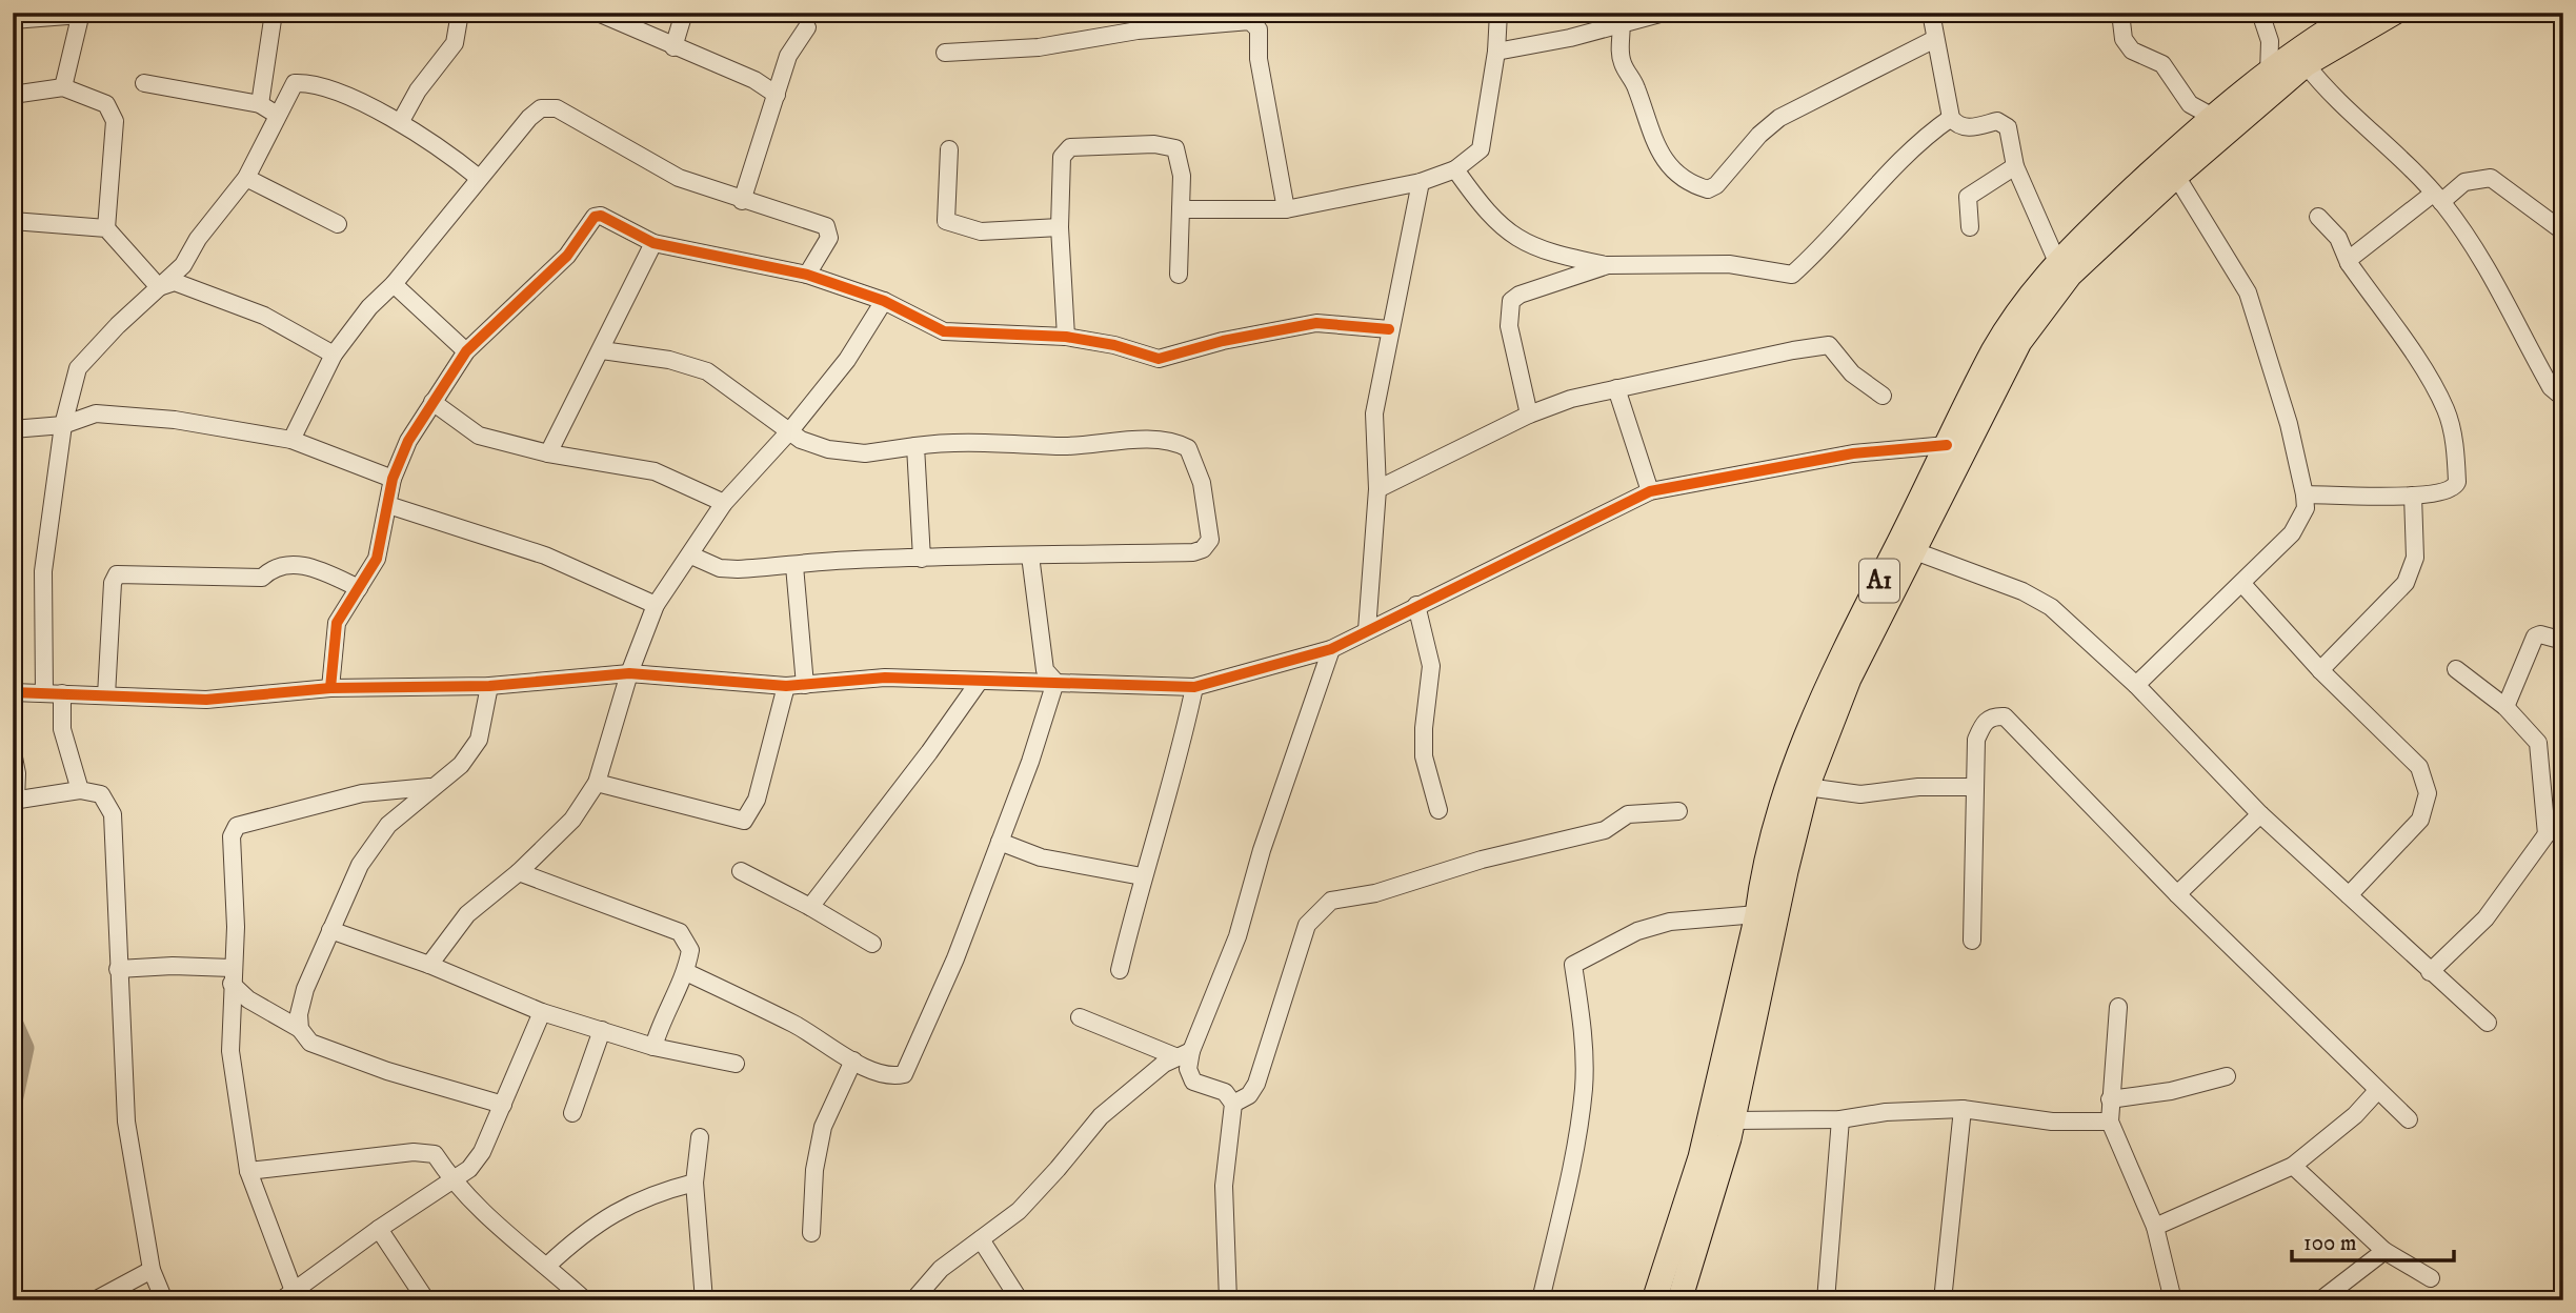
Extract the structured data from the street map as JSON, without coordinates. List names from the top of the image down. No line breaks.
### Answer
{"streets":{"highway":["A1"]},"scale_bar":"100 m"}
